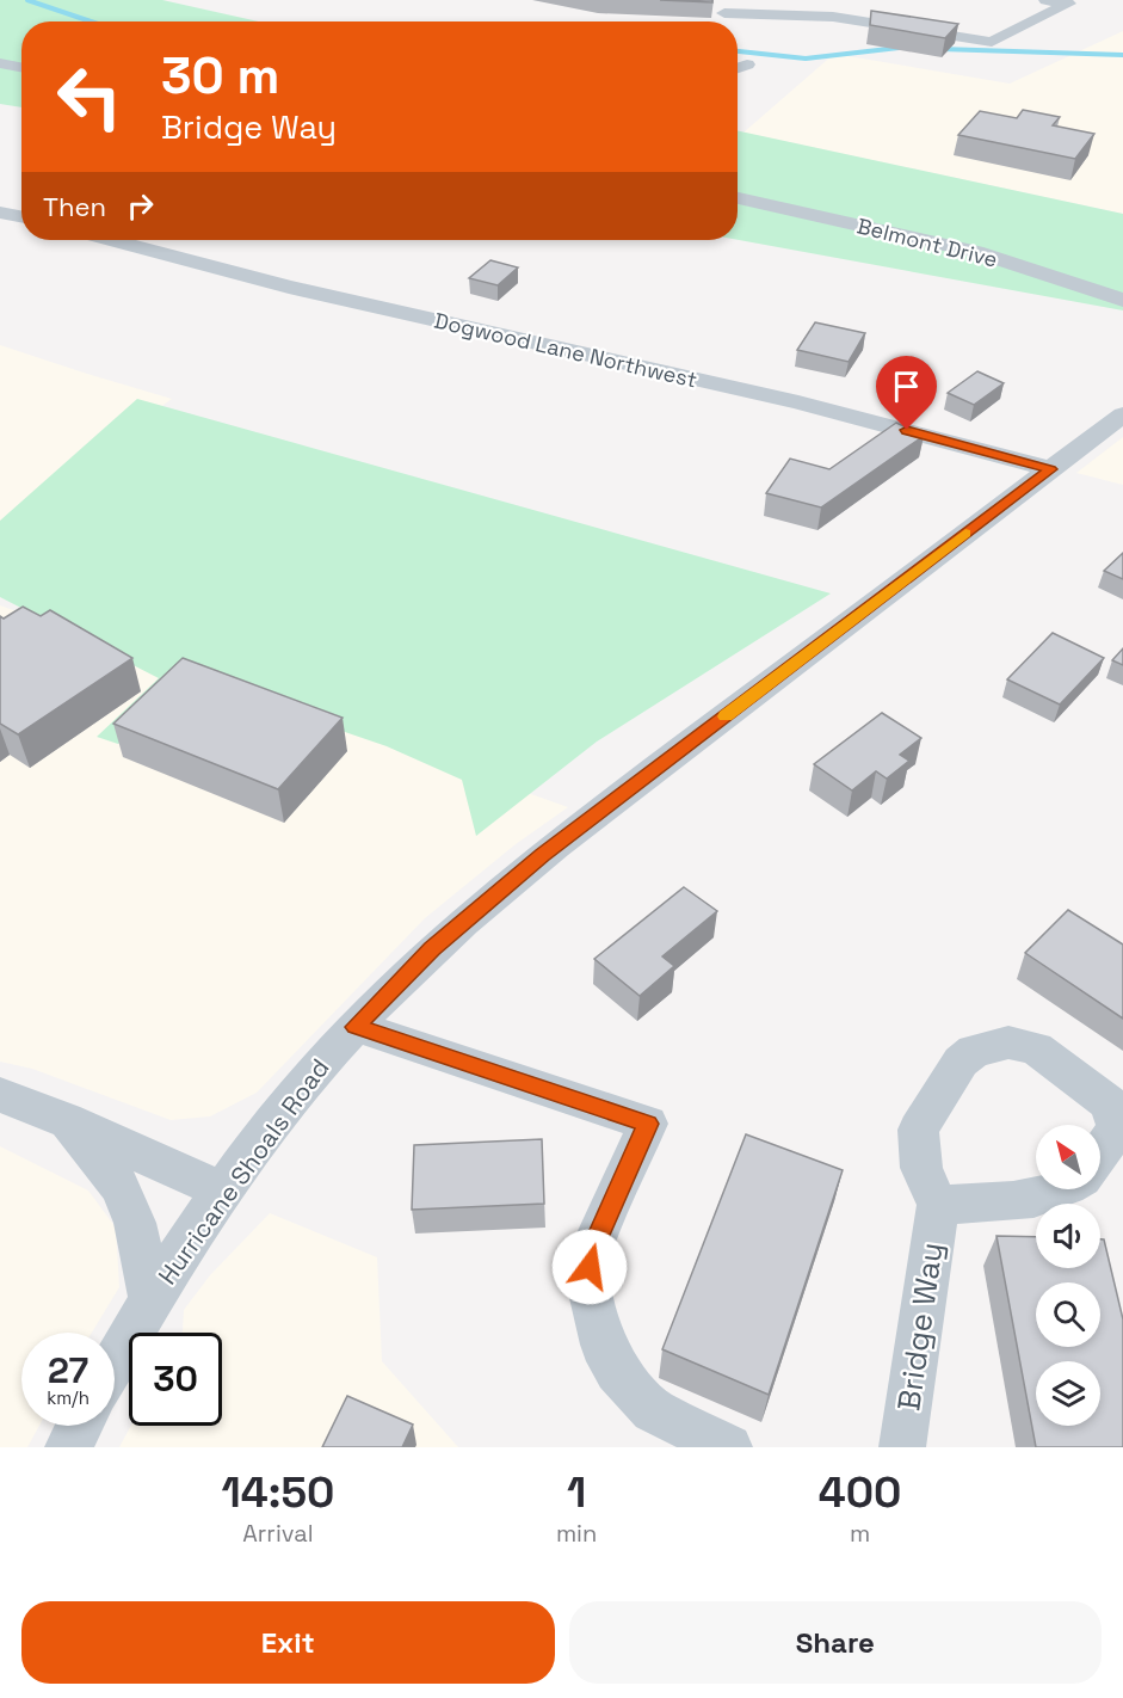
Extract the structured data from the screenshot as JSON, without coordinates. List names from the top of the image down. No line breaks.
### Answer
{"streets":{"street":["Belmont Drive","Dogwood Lane Northwest","Hurricane Shoals Road","Bridge Way"]},"crossings":[["Dogwood Lane Northwest","Hurricane Shoals Road"]],"north":"top left","page":{"turn":["30 m","Bridge Way"],"then":"Then","speed":"27 km/h","limit":"30","eta":["14:50","Arrival","1","min","400","m"],"buttons":["Exit","Share"]}}
